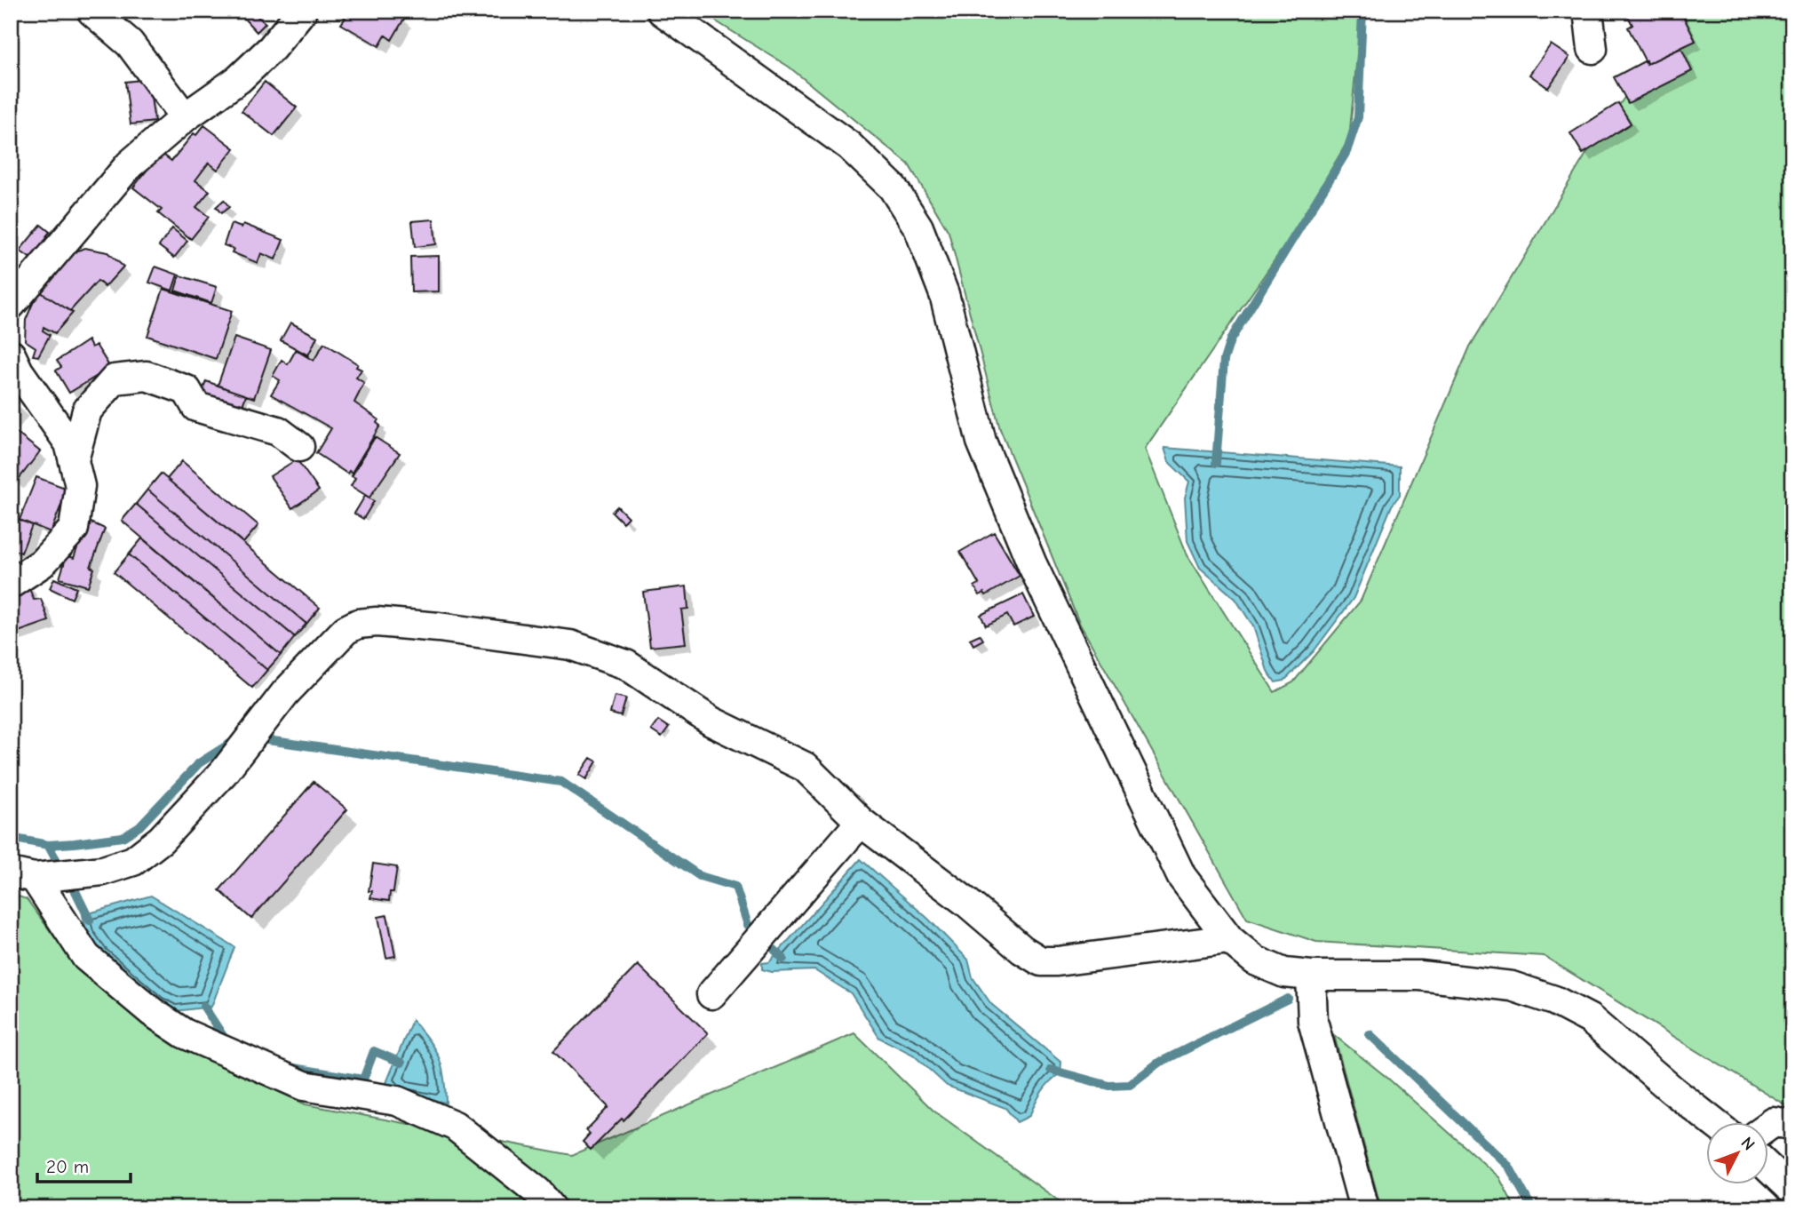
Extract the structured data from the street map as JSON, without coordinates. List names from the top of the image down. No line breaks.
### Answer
{"scale_bar":"20 m","north":"top right"}
